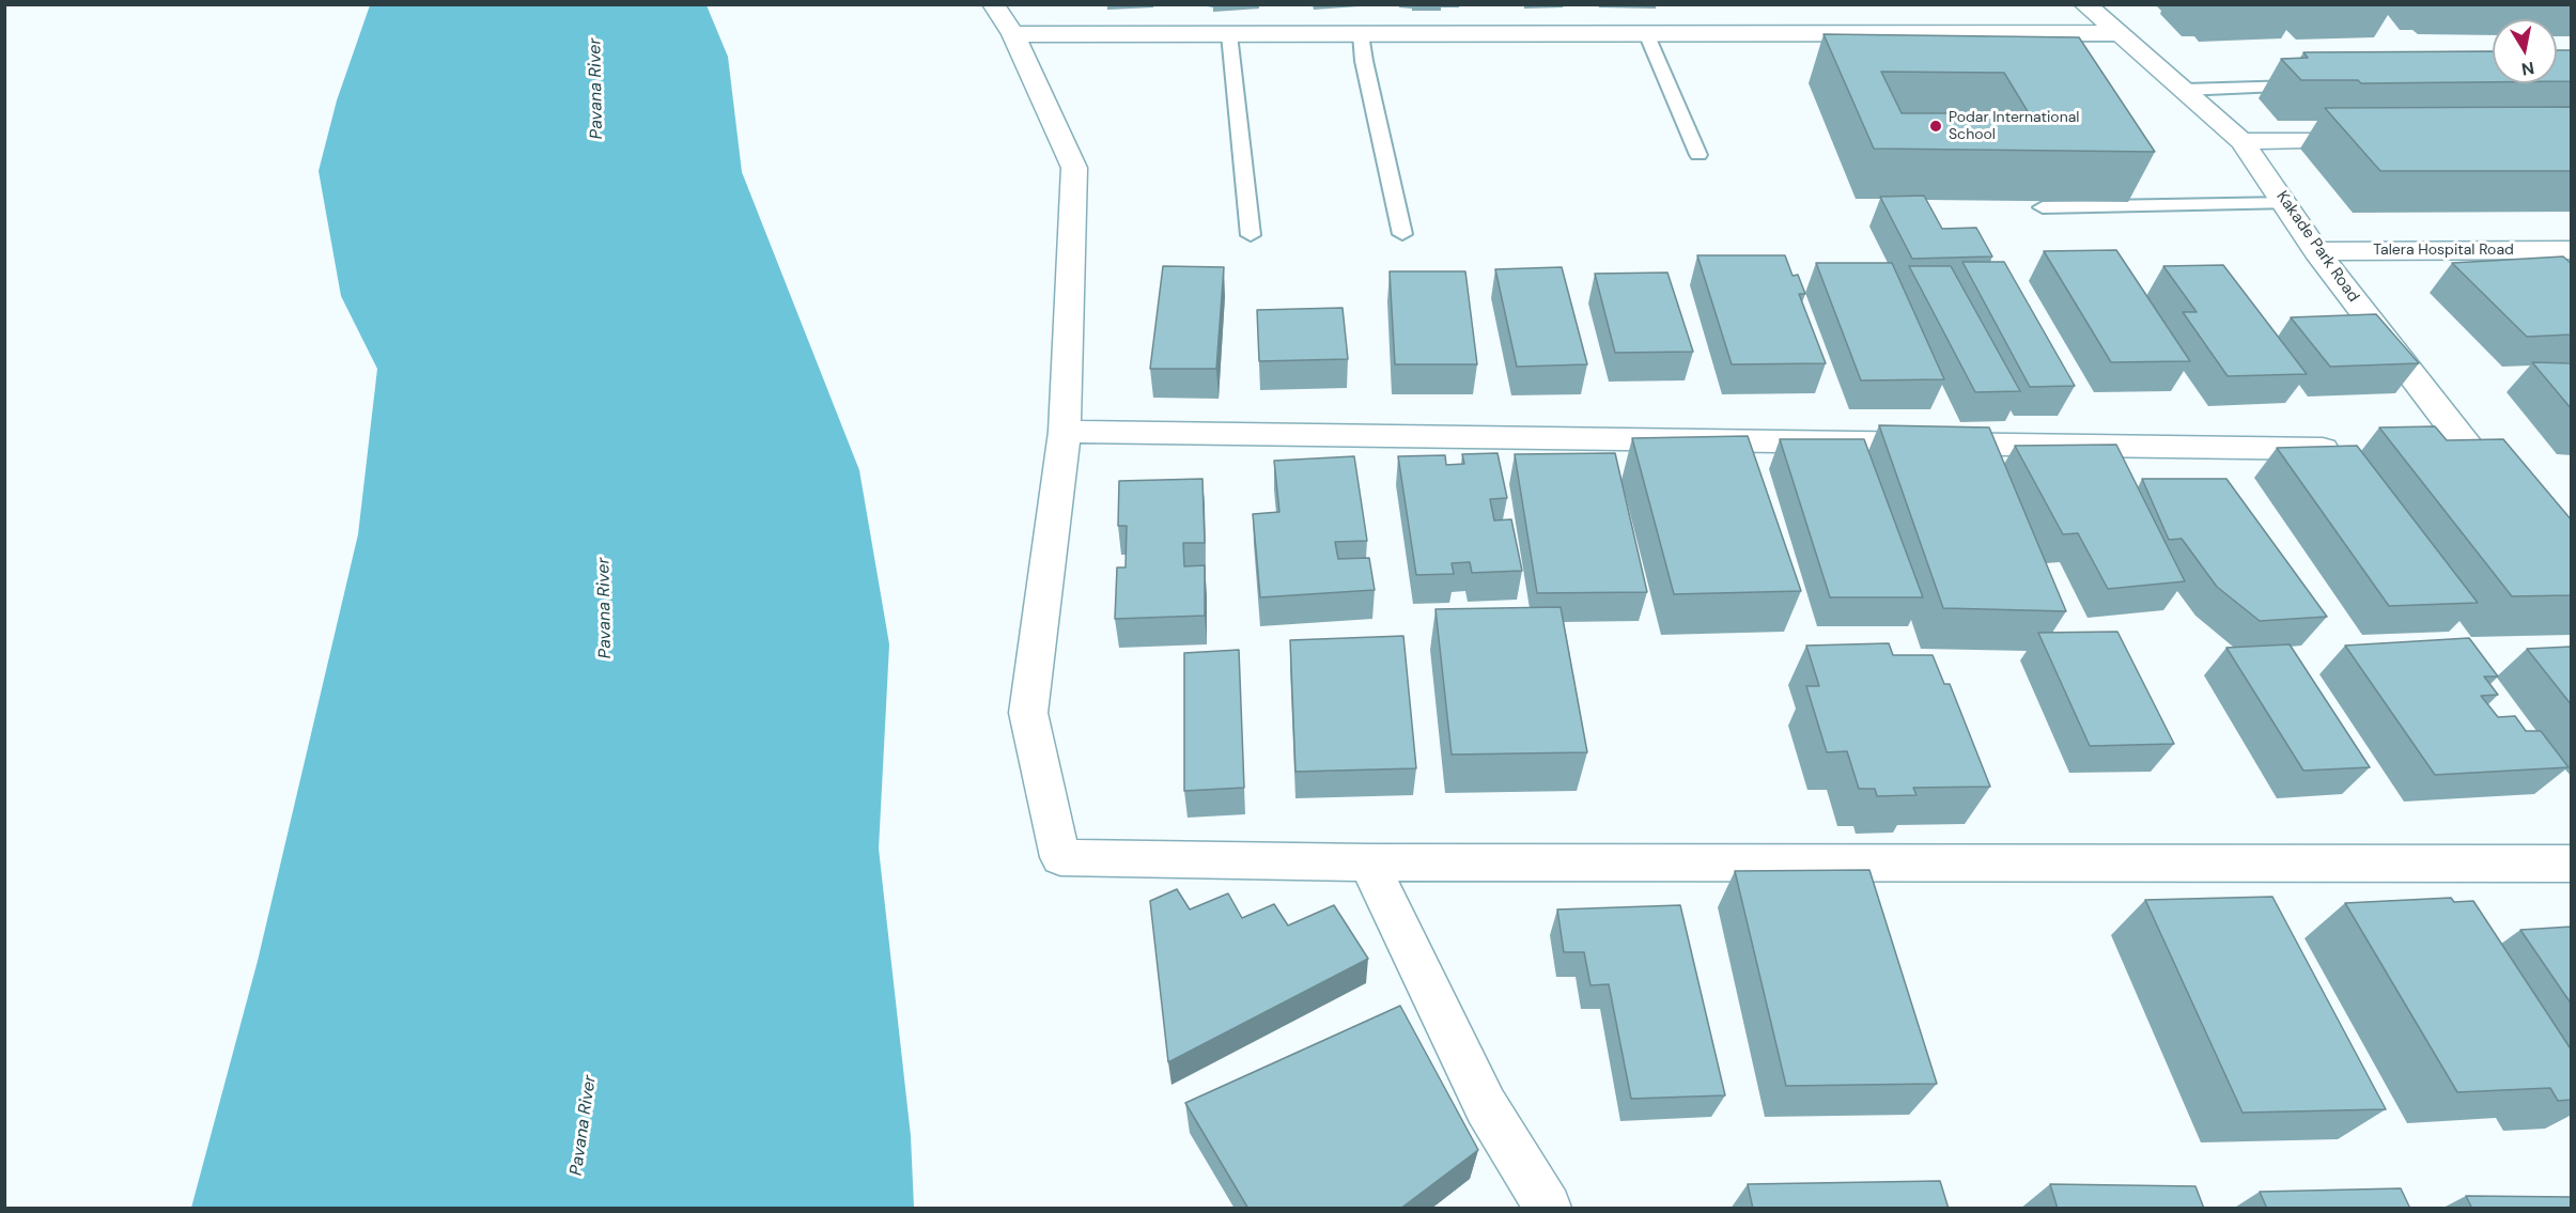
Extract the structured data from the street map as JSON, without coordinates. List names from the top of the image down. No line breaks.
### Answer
{"streets":{"street":["Kakade Park Road","Talera Hospital Road"]},"crossings":[["Kakade Park Road","Talera Hospital Road"]],"water":["Pavana River"],"places":["Podar International School"],"north":"bottom"}
